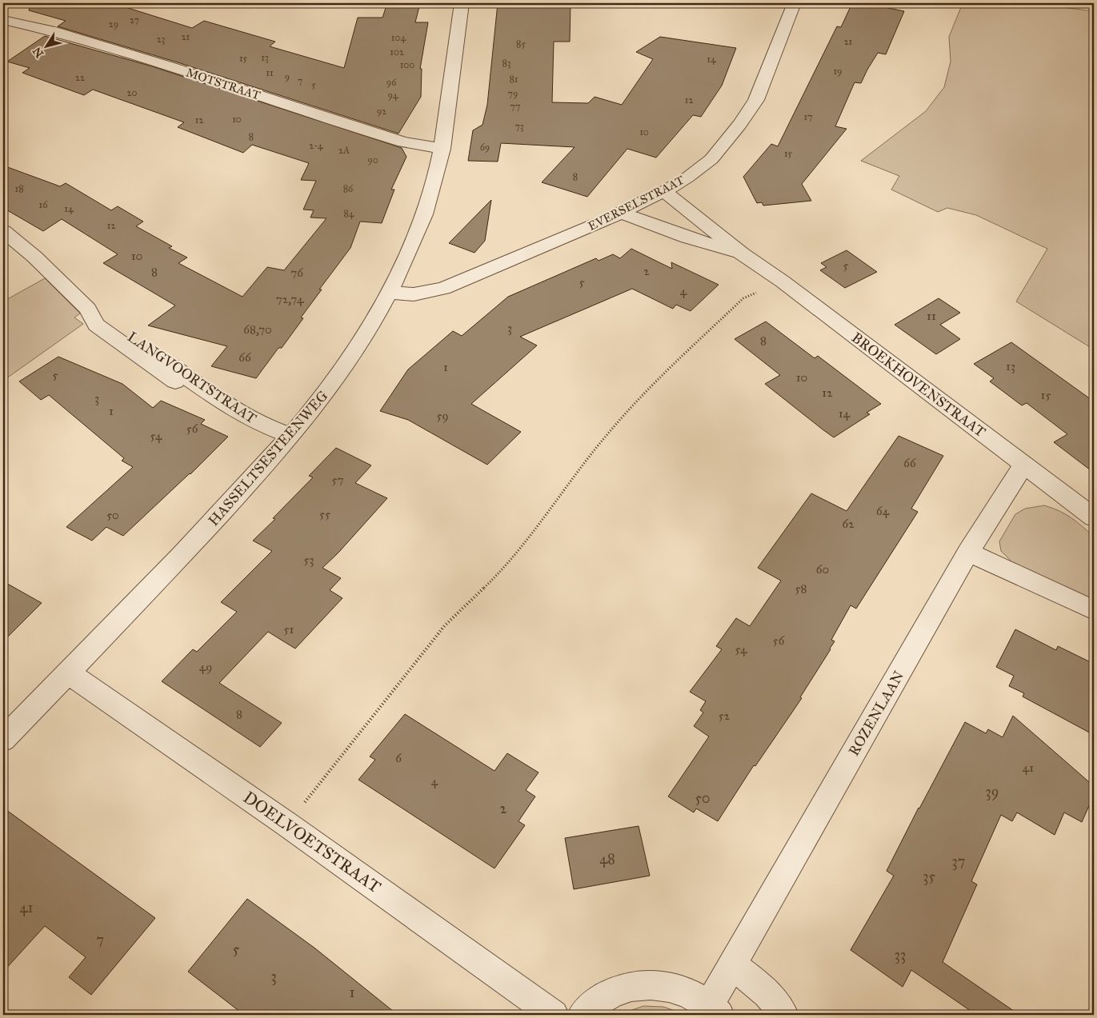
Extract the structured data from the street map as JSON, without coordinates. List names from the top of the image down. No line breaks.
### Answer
{"streets":{"street":["MOTSTRAAT","EVERSELSTRAAT","LANGVOORTSTRAAT","BROEKHOVENSTRAAT","HASSELTSESTEENWEG","ROZENLAAN","DOELVOETSTRAAT"]},"crossings":[["MOTSTRAAT","HASSELTSESTEENWEG"],["EVERSELSTRAAT","BROEKHOVENSTRAAT"],["EVERSELSTRAAT","HASSELTSESTEENWEG"],["LANGVOORTSTRAAT","HASSELTSESTEENWEG"],["BROEKHOVENSTRAAT","ROZENLAAN"],["HASSELTSESTEENWEG","DOELVOETSTRAAT"]],"house_numbers":["27","29","21","104","23","21","85","102","13","15","14","83","100","19","11","9","22","81","7","96","5","20","79","94","12","77","92","17","10","12","73","10","8","2-4","69","2A","15","90","8","18","86","16","14","84","12","10","5","2","8","76","5","4","72,74","11","3","68,70","8","66","13","1","5","10","12","15","3","1","14","59","56","54","66","57","64","55","50","62","53","60","58","51","56","54","49","8","52","6","41","4","39","50","2","48","37","35","41","7","5","33","3","1"],"north":"bottom left"}
